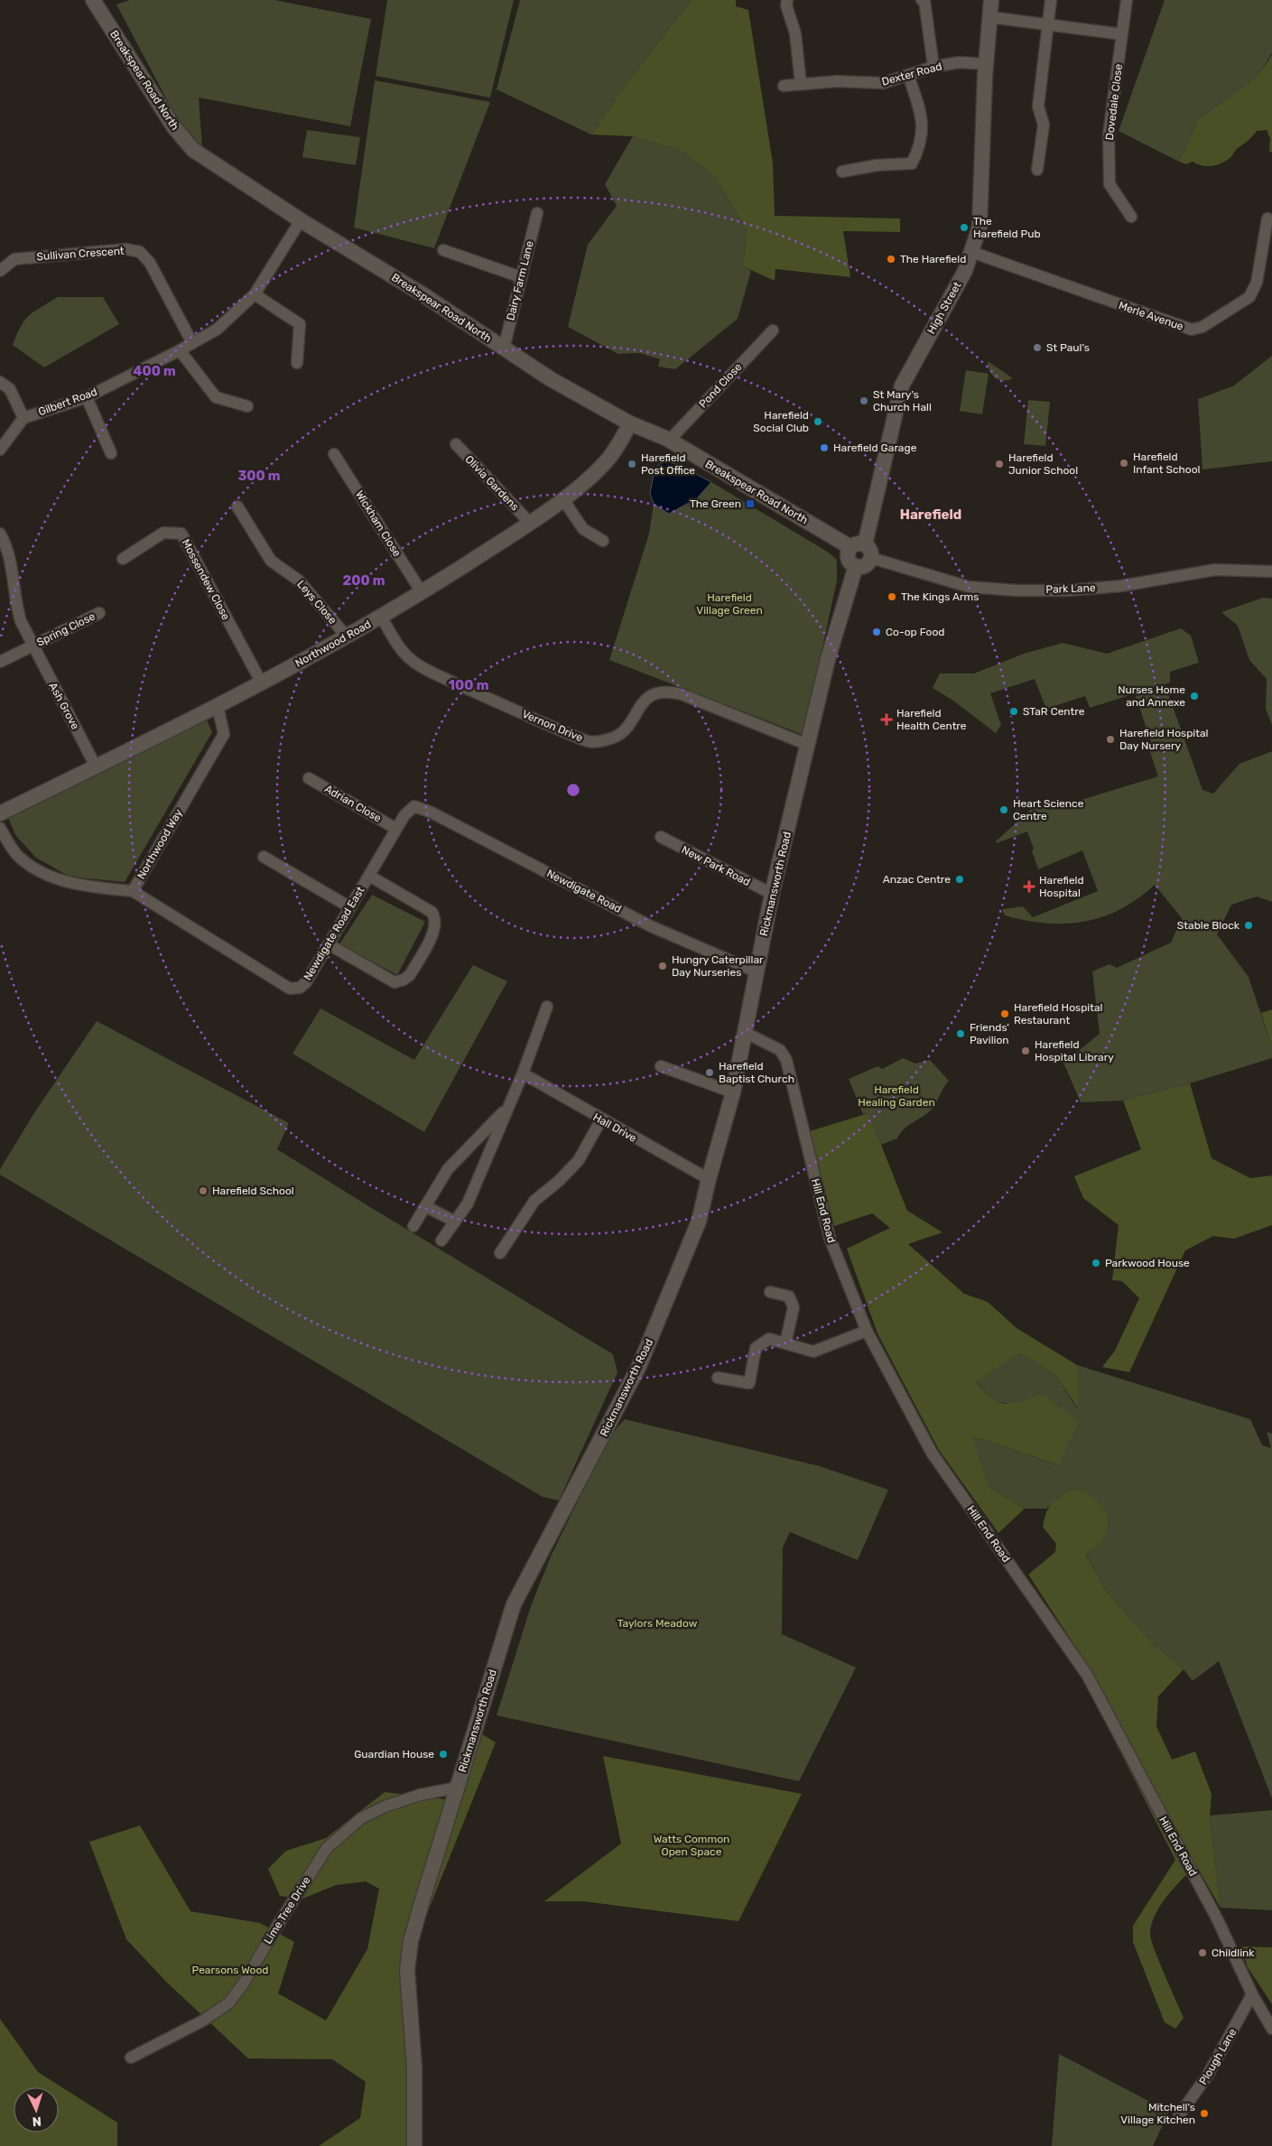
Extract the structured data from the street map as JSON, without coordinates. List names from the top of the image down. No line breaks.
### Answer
{"streets":{"street":["Dexter Road","Breakspear Road North","Dovedale Close","Sullivan Crescent","Dairy Farm Lane","High Street","Merle Avenue","Pond Close","Gilbert Road","Olivia Gardens","Wickham Close","Mossendew Close","Park Lane","Leys Close","Spring Close","Northwood Road","Ash Grove","Vernon Drive","Adrian Close","Northwood Way","New Park Road","Rickmansworth Road","Newdigate Road","Newdigate Road East","Hall Drive","Hill End Road","Lime Tree Drive","Plough Lane"]},"crossings":[["Dexter Road","High Street"],["Breakspear Road North","Dairy Farm Lane"],["Breakspear Road North","High Street"],["Breakspear Road North","Pond Close"],["Breakspear Road North","Gilbert Road"],["Breakspear Road North","Park Lane"],["Breakspear Road North","Northwood Road"],["Breakspear Road North","Rickmansworth Road"],["Sullivan Crescent","Gilbert Road"],["High Street","Merle Avenue"],["High Street","Park Lane"],["High Street","Rickmansworth Road"],["Olivia Gardens","Northwood Road"],["Wickham Close","Northwood Road"],["Mossendew Close","Northwood Road"],["Park Lane","Rickmansworth Road"],["Leys Close","Northwood Road"],["Spring Close","Ash Grove"],["Northwood Road","Ash Grove"],["Northwood Road","Vernon Drive"],["Northwood Road","Northwood Way"],["Vernon Drive","Rickmansworth Road"],["Adrian Close","Newdigate Road East"],["Northwood Way","Newdigate Road East"],["New Park Road","Rickmansworth Road"],["Rickmansworth Road","Newdigate Road"],["Rickmansworth Road","Hall Drive"],["Rickmansworth Road","Hill End Road"],["Rickmansworth Road","Lime Tree Drive"],["Newdigate Road","Newdigate Road East"],["Hill End Road","Plough Lane"]],"districts":["Harefield"],"parks":["Harefield Village Green","Harefield Healing Garden","Taylors Meadow","Watts Common Open Space","Pearsons Wood"],"places":{"other":["The Harefield Pub","The Harefield","St Paul's","St Mary's Church Hall","Harefield Social Club","Harefield Garage","Harefield Infant School","Harefield Post Office","Harefield Junior School","The Kings Arms","Co-op Food","Nurses Home and Annexe","STaR Centre","Harefield Hospital Day Nursery","Heart Science Centre","Anzac Centre","Stable Block","Hungry Caterpillar Day Nurseries","Harefield Hospital Restaurant","Friends' Pavilion","Harefield Hospital Library","Harefield Baptist Church","Harefield School","Parkwood House","Guardian House","Childlink","Mitchell's Village Kitchen"],"transit":["The Green"],"health":["Harefield Health Centre","Harefield Hospital"]},"north":"bottom","rings":["400 m","300 m","200 m","100 m"]}
